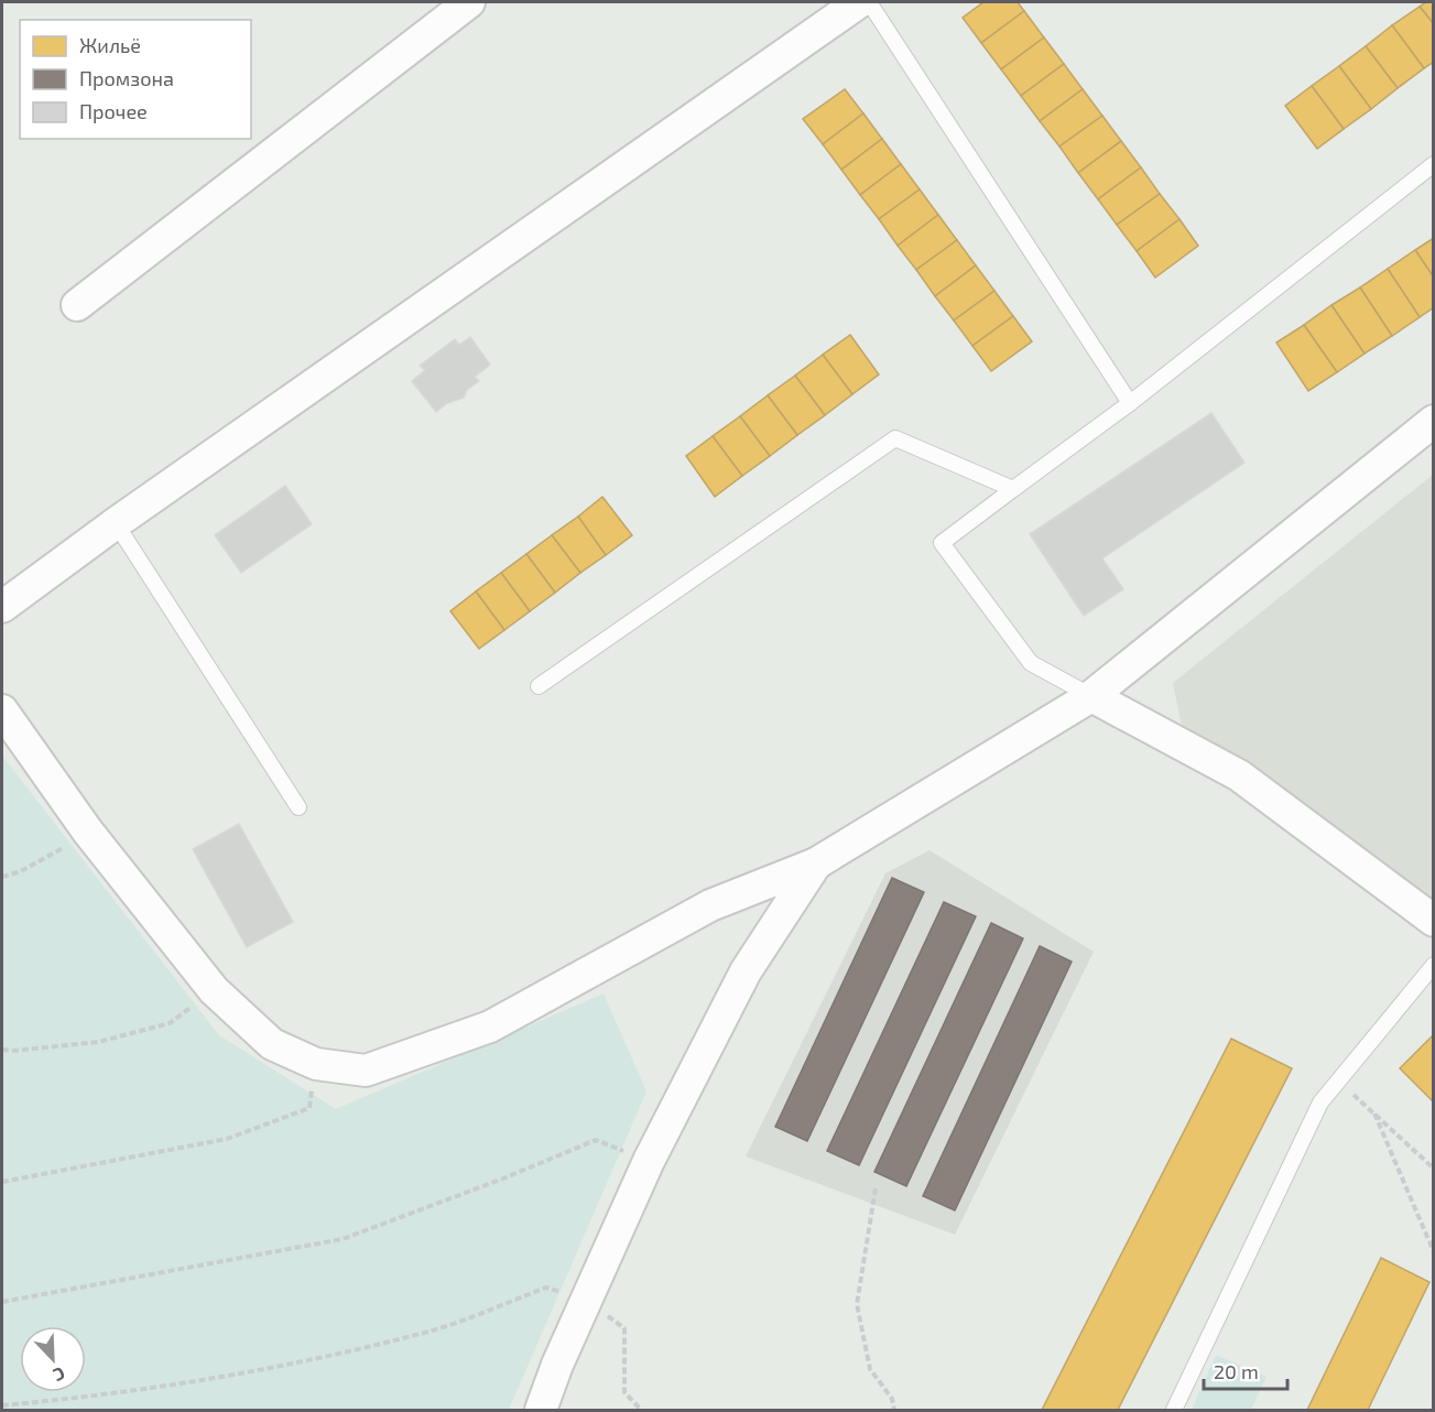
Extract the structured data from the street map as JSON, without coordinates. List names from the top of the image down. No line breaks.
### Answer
{"legend":["Жильё","Промзона","Прочее"],"scale_bar":"20 m","north":"bottom right"}
